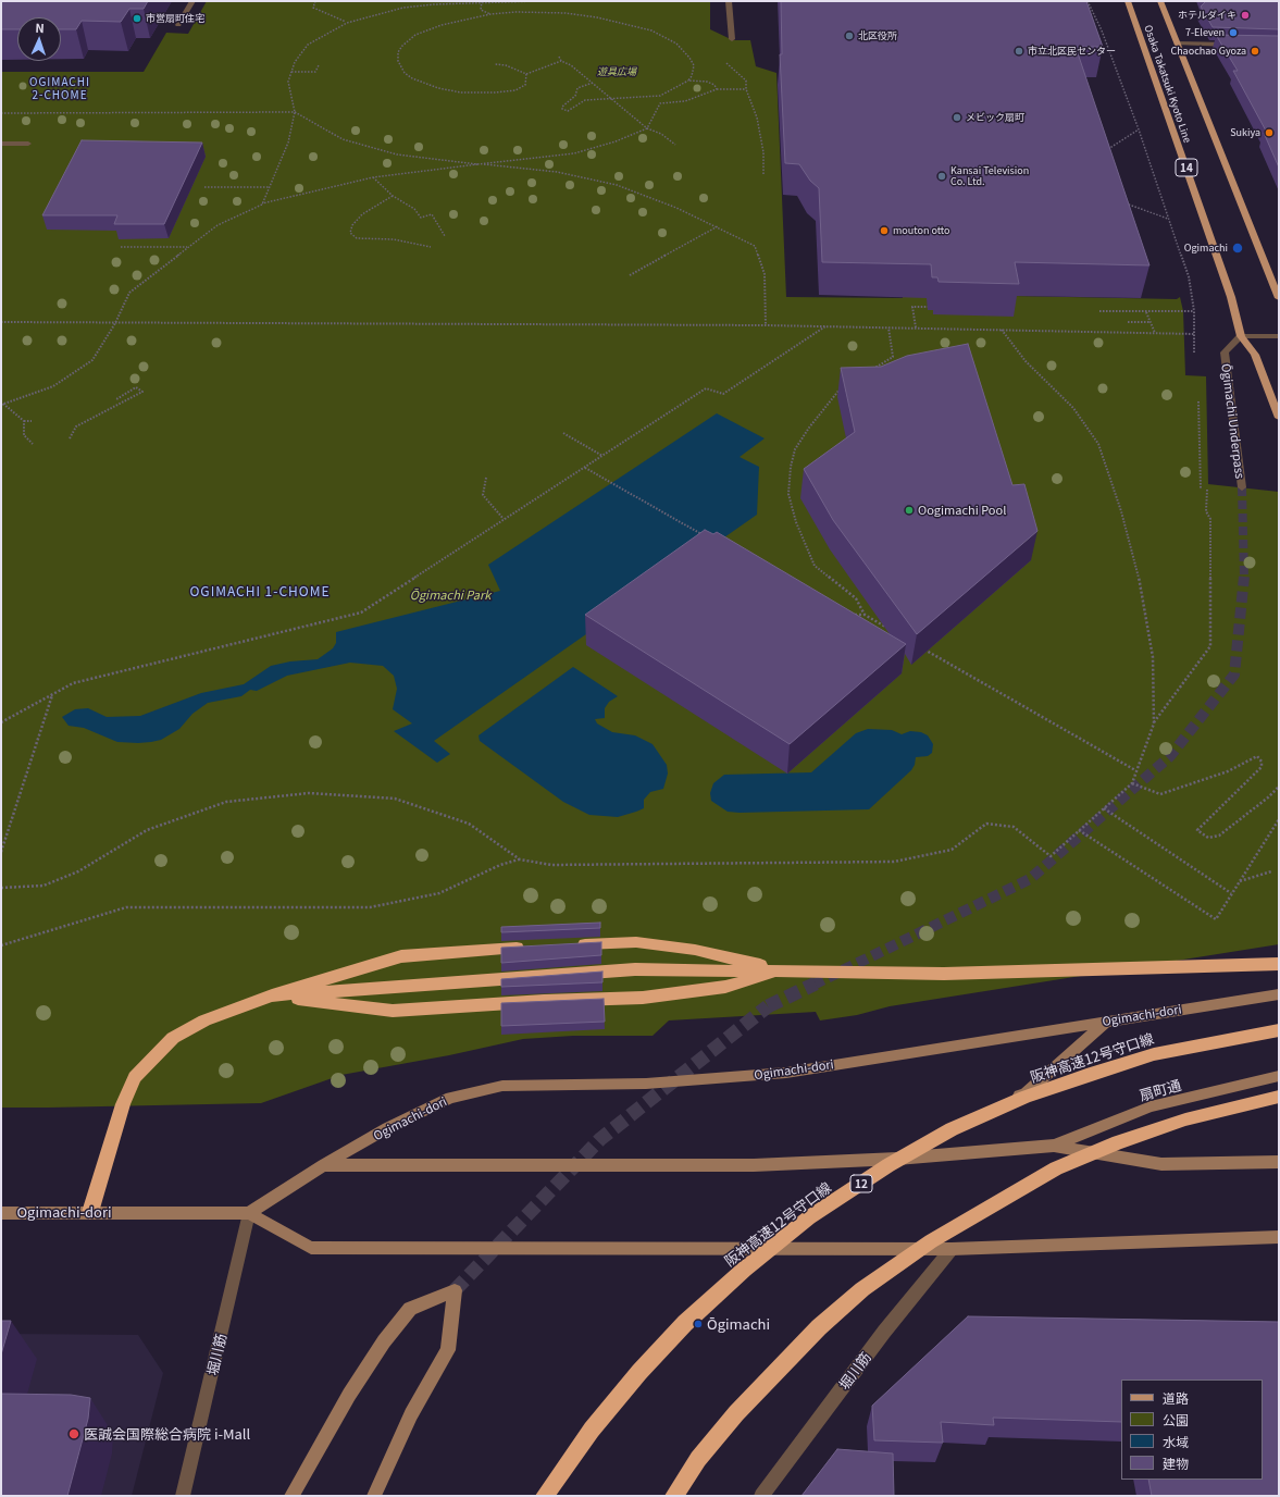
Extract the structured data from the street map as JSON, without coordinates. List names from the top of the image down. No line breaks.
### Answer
{"streets":{"highway":["阪神高速12号守口線","12"],"main road":["Osaka Takatsuki Kyoto Line","14"],"street":["Ōgimachi Underpass","Ogimachi-dori","扇町通","堀川筋"]},"crossings":[["Osaka Takatsuki Kyoto Line","Ōgimachi Underpass"],["Ogimachi-dori","堀川筋"]],"districts":["OGIMACHI 2-CHOME","OGIMACHI 1-CHOME"],"parks":["遊具広場","Ōgimachi Park"],"places":["ホテルダイキ","市営扇町住宅","7-Eleven","北区役所","市立北区民センター","Chaochao Gyoza","メビック扇町","Sukiya","Kansai Television Co. Ltd.","mouton otto","Ogimachi","Oogimachi Pool","Ōgimachi","医誠会国際総合病院 i-Mall"],"legend":["道路","公園","水域","建物"],"north":"top"}
